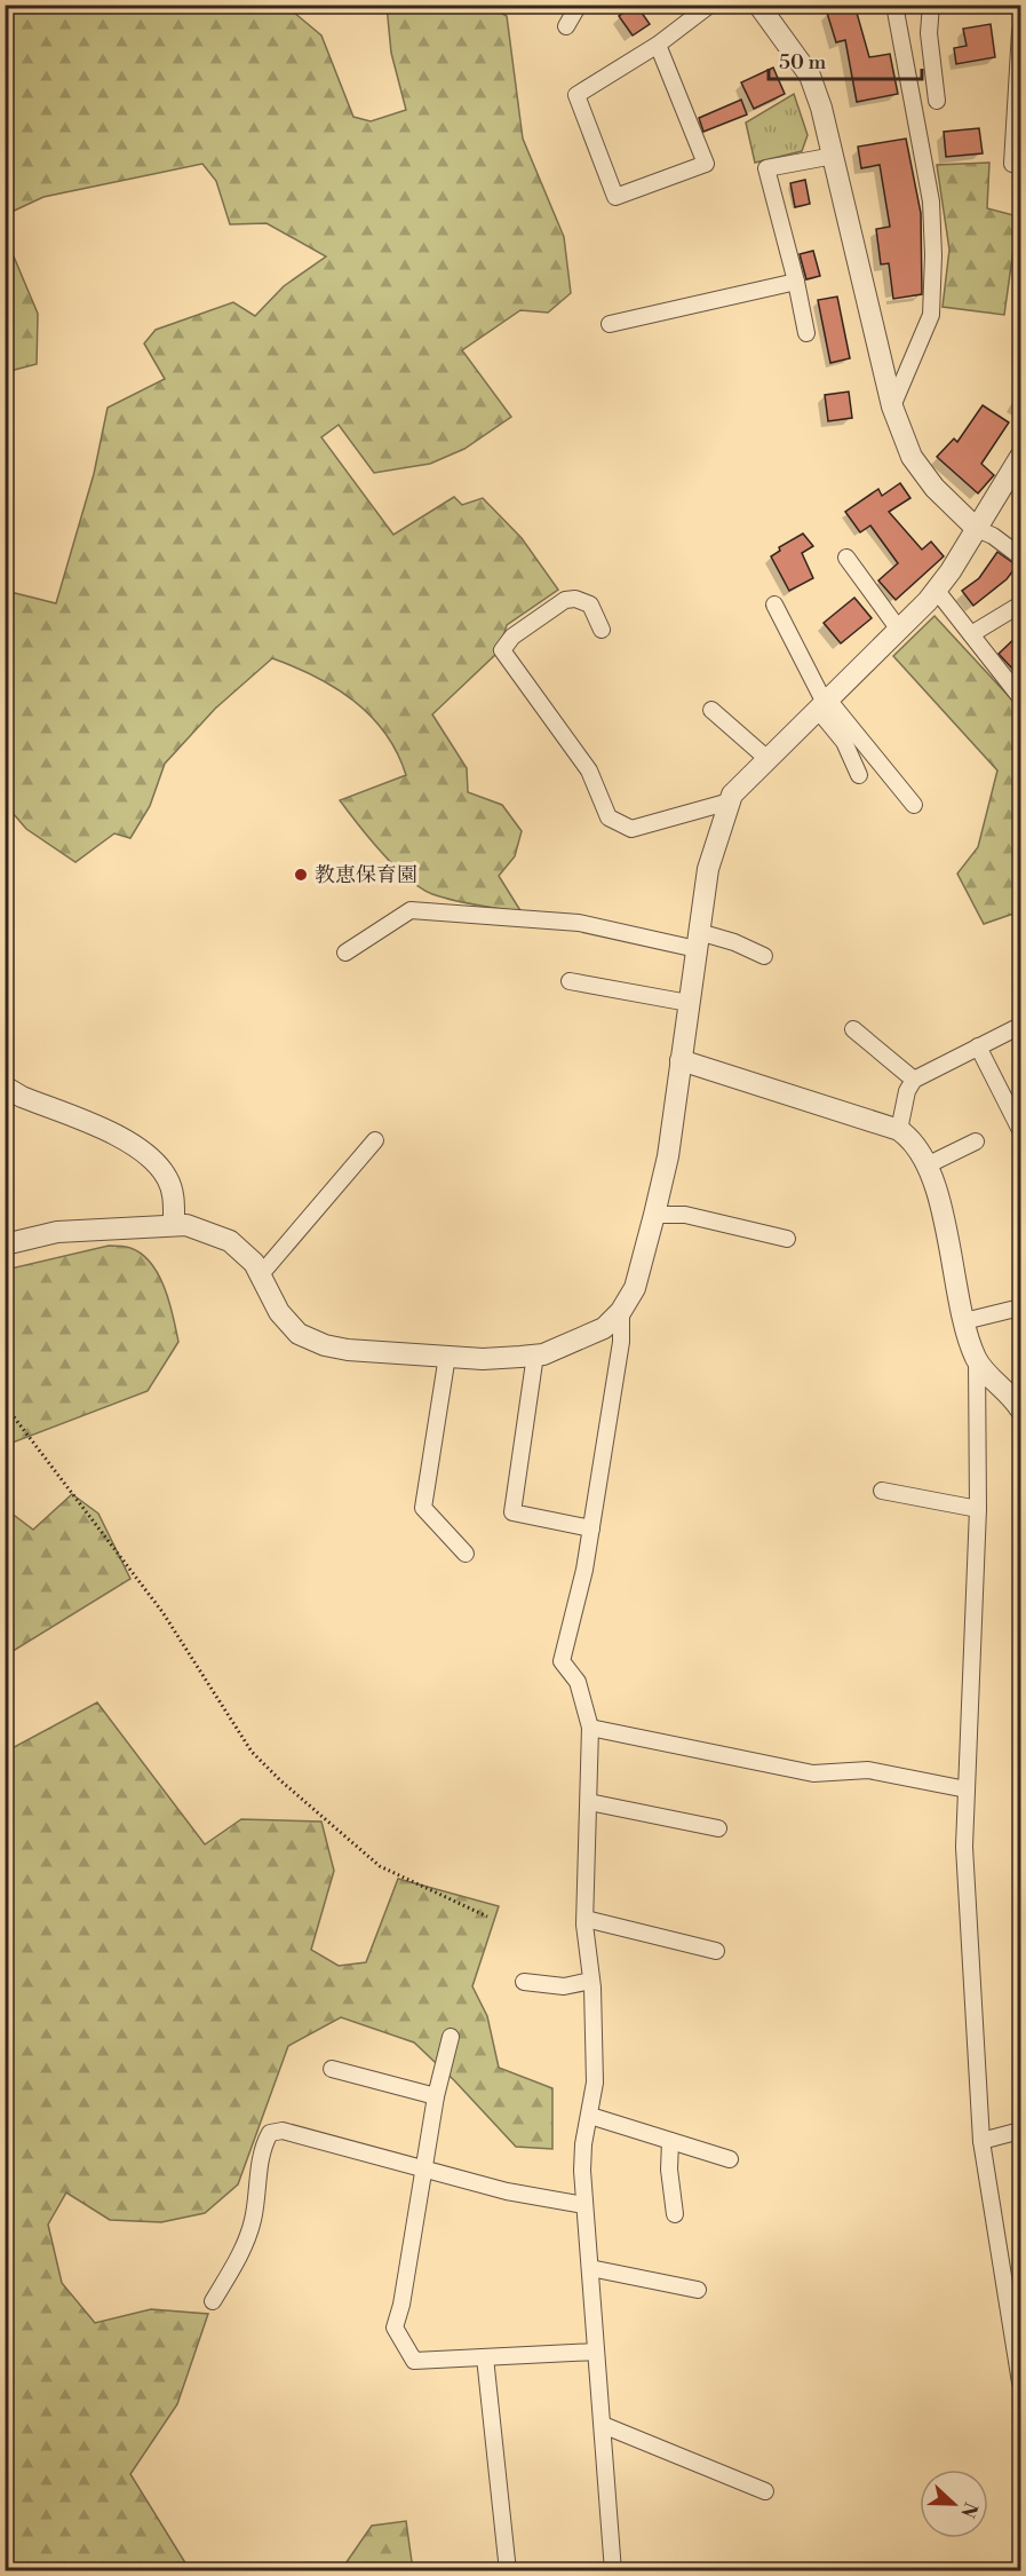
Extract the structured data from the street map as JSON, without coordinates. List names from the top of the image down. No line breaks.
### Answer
{"places":["教恵保育園"],"scale_bar":"50 m","north":"right"}
